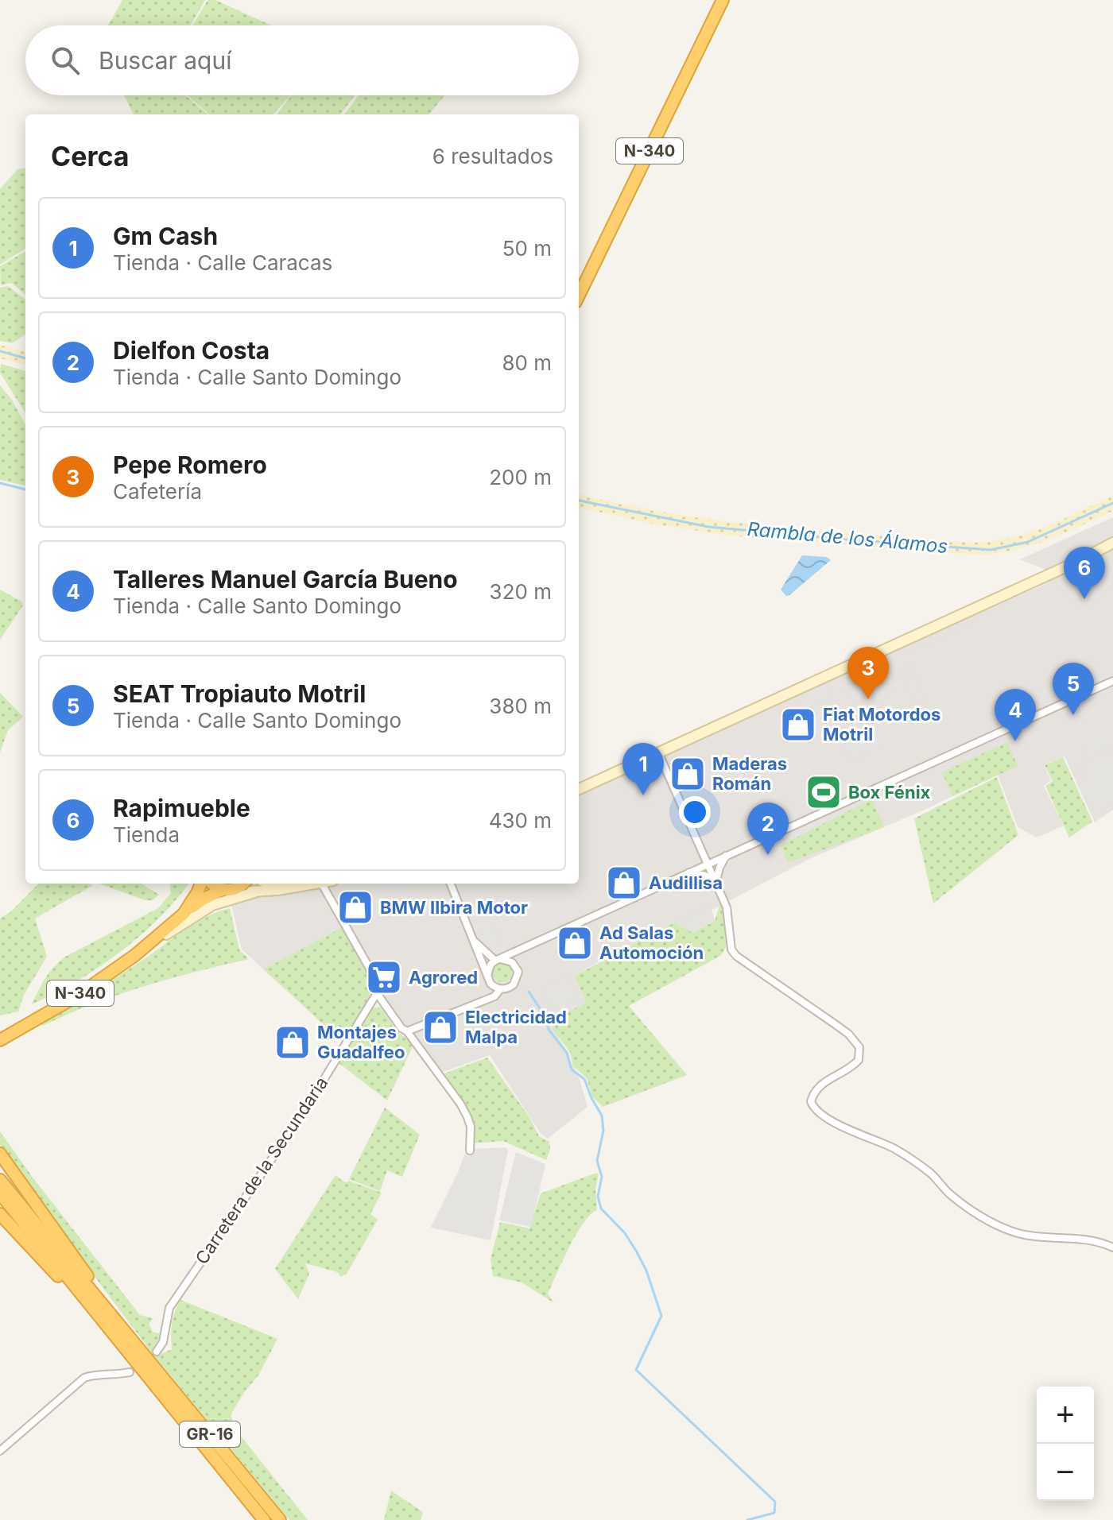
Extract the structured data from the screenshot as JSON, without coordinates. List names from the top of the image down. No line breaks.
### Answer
{"streets":{"highway":["N-340","GR-16"],"street":["Carretera de la Secundaria"]},"water":["Rambla de los Álamos"],"places":{"shop":["Fiat Motordos Motril","Maderas Román","Audillisa","BMW Ilbira Motor","Ad Salas Automoción","Electricidad Malpa","Montajes Guadalfeo"],"sports":["Box Fénix"],"supermarket":["Agrored"]},"page":{"search":"Buscar aquí","heading":["Cerca","6 resultados"],"list":[{"mark":"1","name":"Gm Cash","note":"Tienda · Calle Caracas","value":"50 m"},{"mark":"2","name":"Dielfon Costa","note":"Tienda · Calle Santo Domingo","value":"80 m"},{"mark":"3","name":"Pepe Romero","note":"Cafetería","value":"200 m"},{"mark":"4","name":"Talleres Manuel García Bueno","note":"Tienda · Calle Santo Domingo","value":"320 m"},{"mark":"5","name":"SEAT Tropiauto Motril","note":"Tienda · Calle Santo Domingo","value":"380 m"},{"mark":"6","name":"Rapimueble","note":"Tienda","value":"430 m"}],"pins":["6","3","5","4","1","2"],"map_buttons":["+","−"]}}
